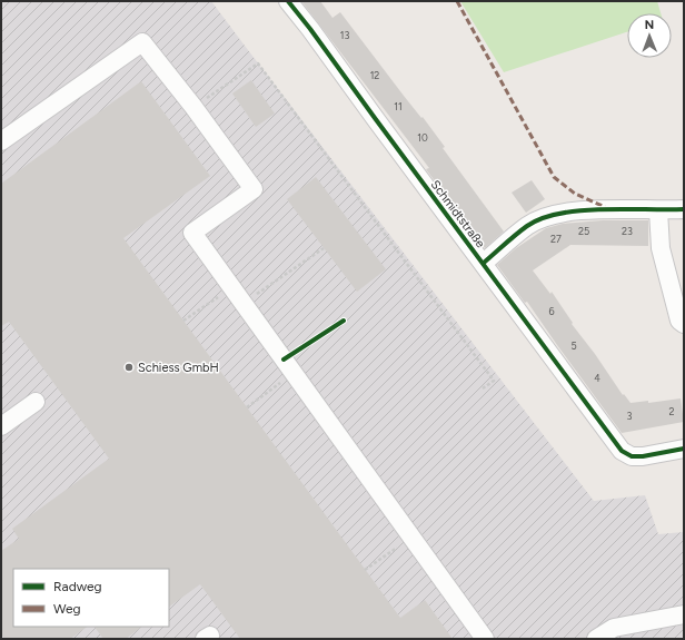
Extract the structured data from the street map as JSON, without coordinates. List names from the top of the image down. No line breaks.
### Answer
{"streets":{"street":["Schmidtstraße"]},"places":["Schiess GmbH"],"house_numbers":["13","12","11","10","25","23","27","6","5","4","2","3"],"legend":["Radweg","Weg"],"north":"top"}
